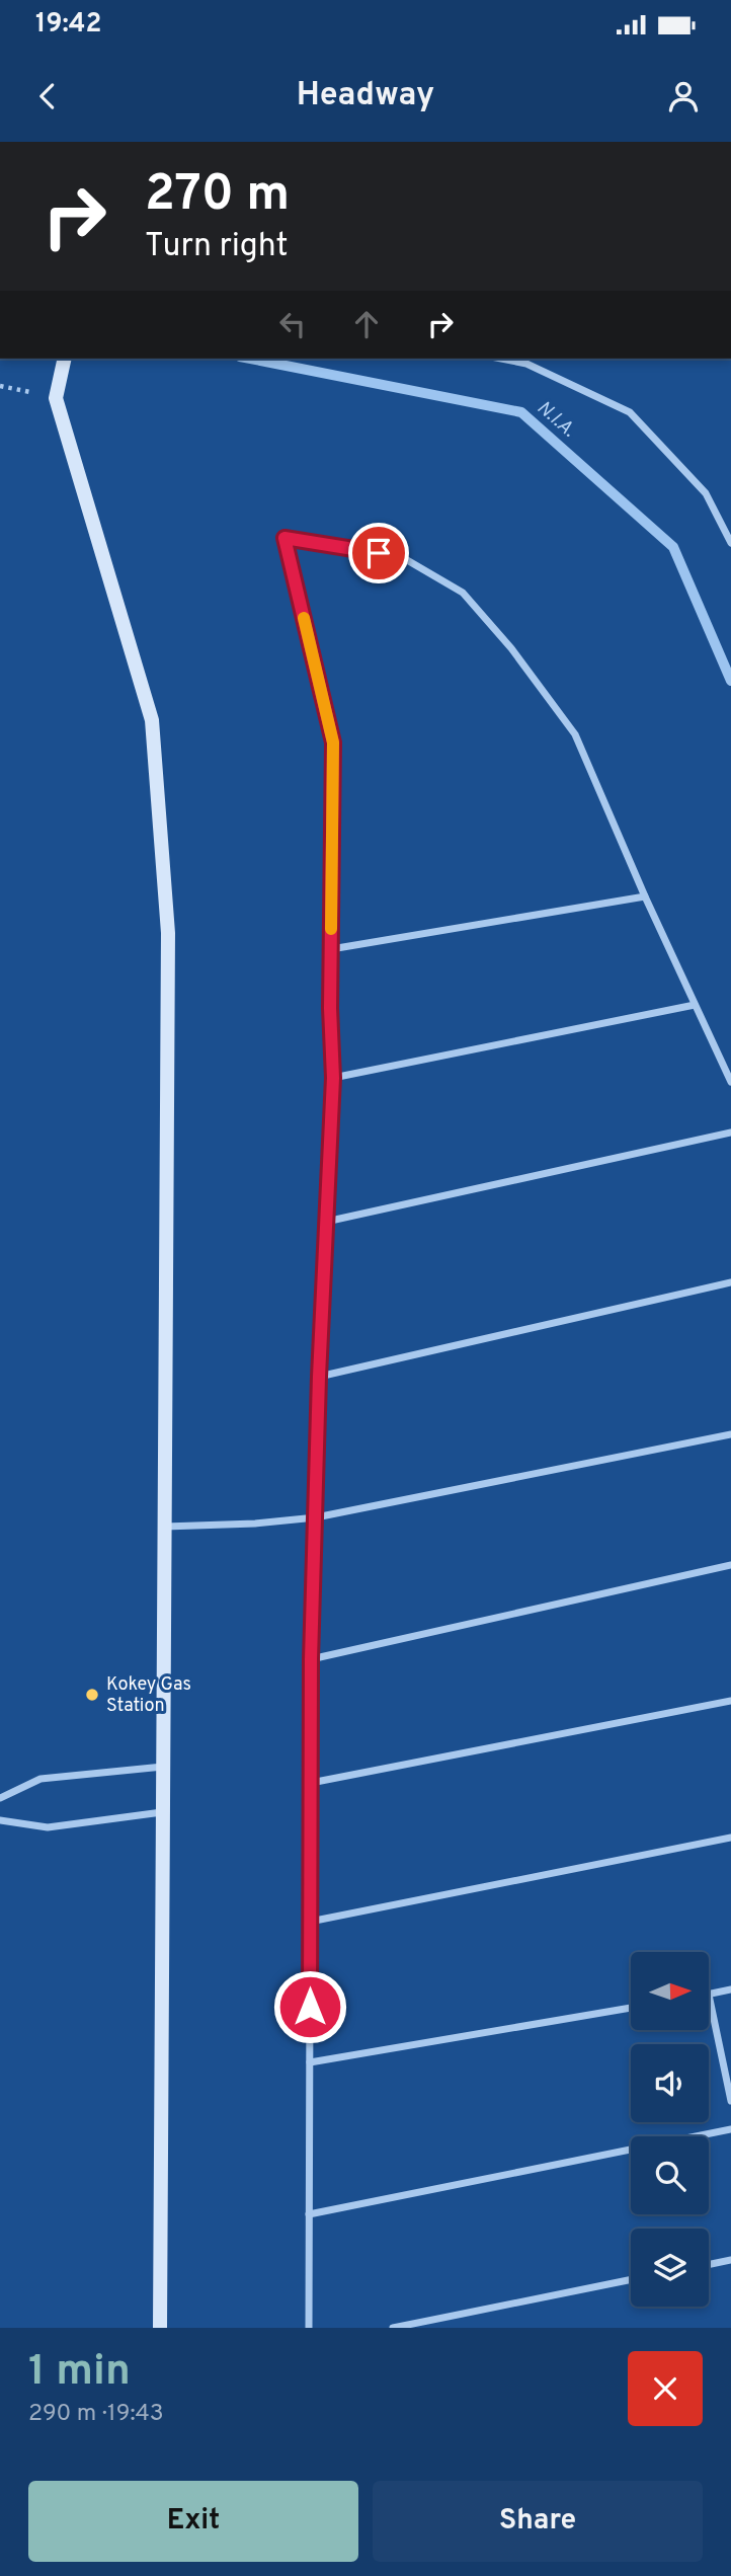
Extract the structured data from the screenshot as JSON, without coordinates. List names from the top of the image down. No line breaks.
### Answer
{"water":["N.I.A."],"places":["Kokey Gas Station"],"north":"right","page":{"status":"19:42","header":"Headway","turn":["270 m","Turn right"],"heading":["1 min","290 m · 19:43"],"buttons":["Exit","Share"]}}
